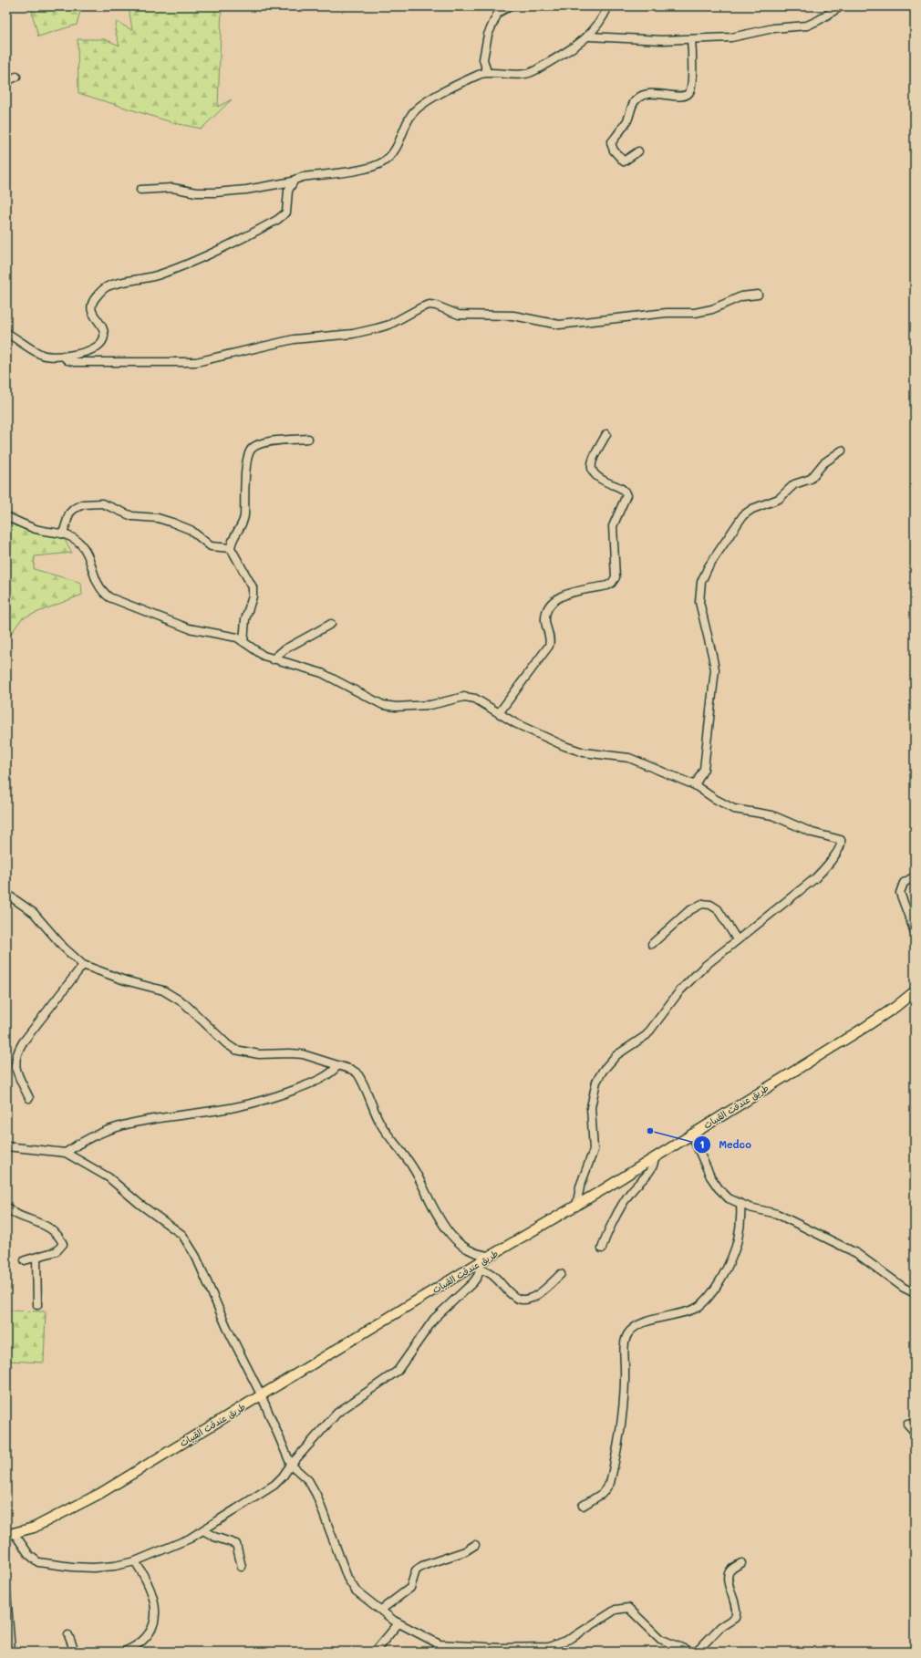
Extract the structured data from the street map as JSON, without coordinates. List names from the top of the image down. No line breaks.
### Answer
{"streets":{"main road":["طريق عندقت القبيات"]},"places":["Medco"]}
